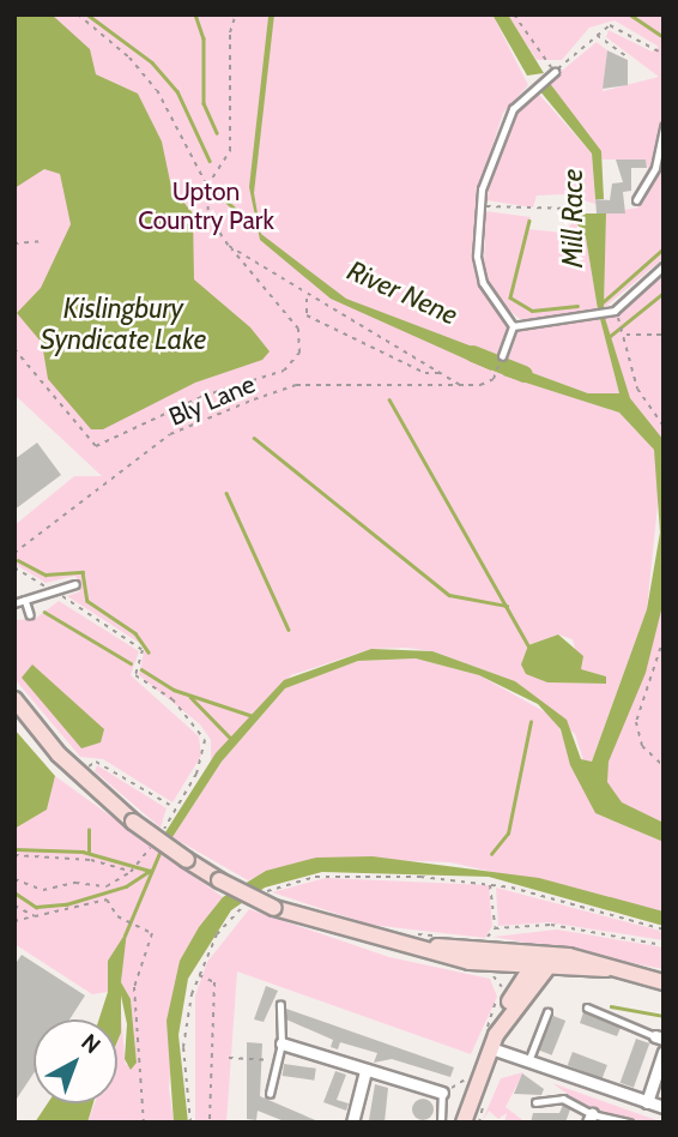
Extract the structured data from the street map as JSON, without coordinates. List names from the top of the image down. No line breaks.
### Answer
{"streets":{"path":["Bly Lane"]},"water":["Mill Race","River Nene","Kislingbury Syndicate Lake"],"parks":["Upton Country Park"],"north":"top right"}
